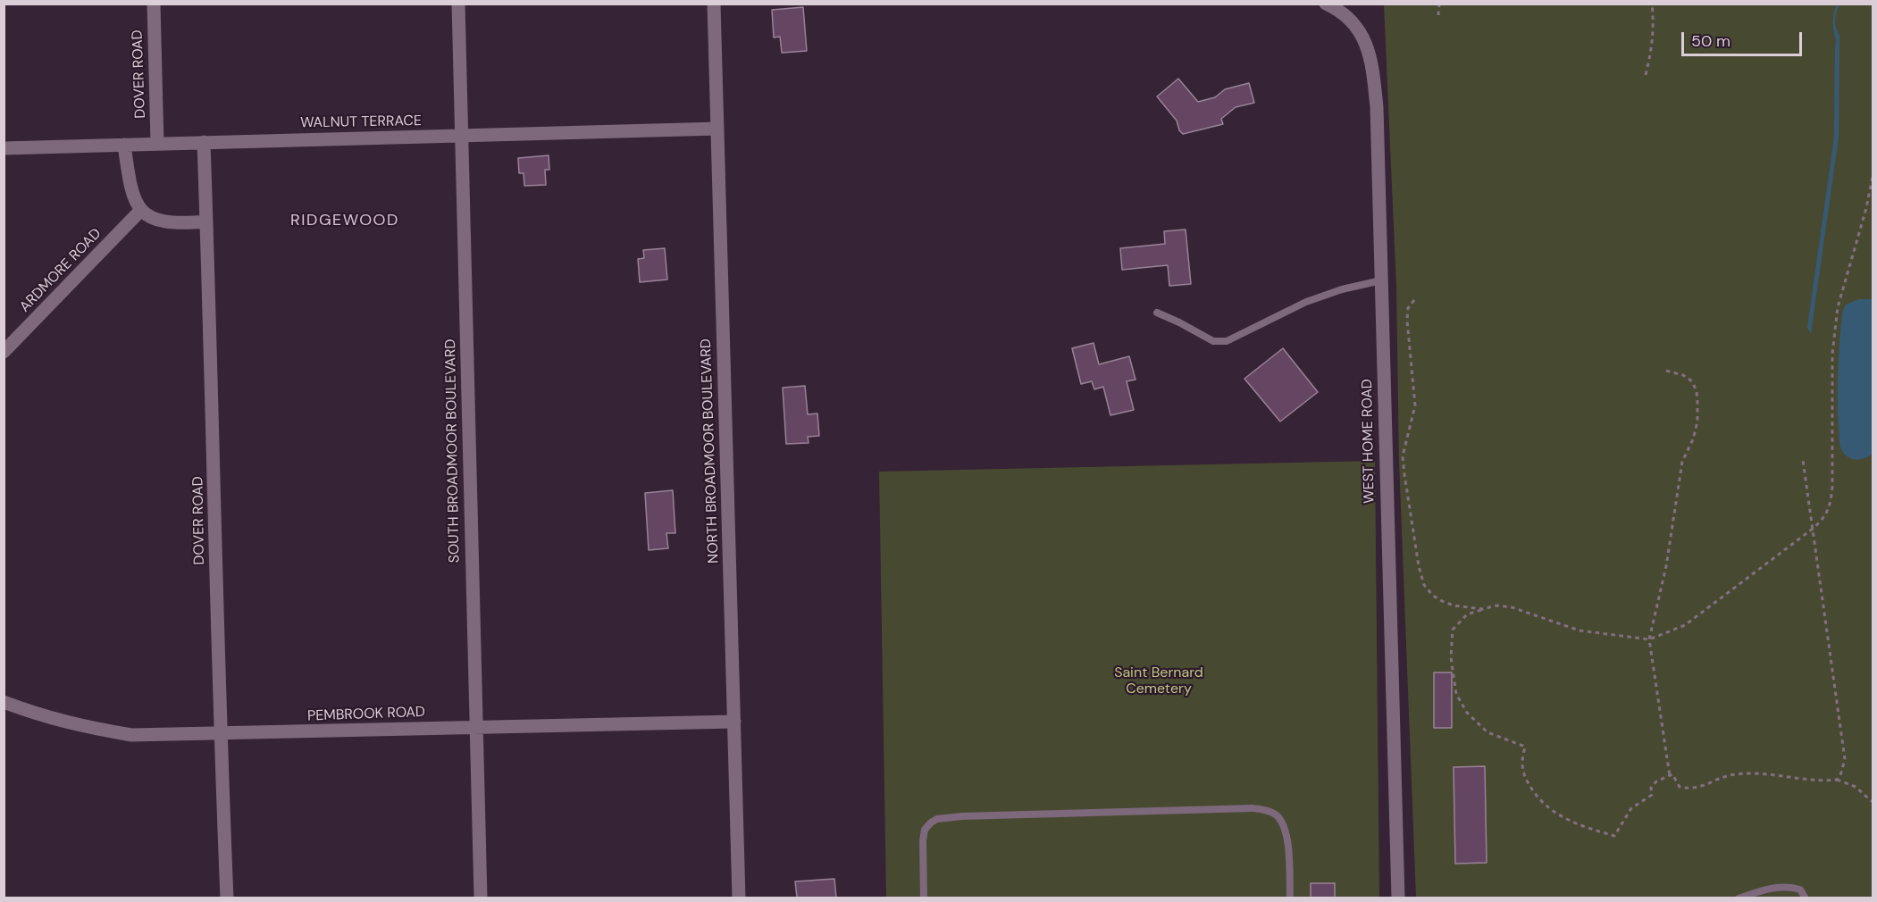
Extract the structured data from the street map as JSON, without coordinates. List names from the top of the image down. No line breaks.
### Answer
{"streets":{"street":["DOVER ROAD","WALNUT TERRACE","ARDMORE ROAD","WEST HOME ROAD","SOUTH BROADMOOR BOULEVARD","NORTH BROADMOOR BOULEVARD","PEMBROOK ROAD"]},"crossings":[["DOVER ROAD","WALNUT TERRACE"],["DOVER ROAD","PEMBROOK ROAD"],["WALNUT TERRACE","SOUTH BROADMOOR BOULEVARD"],["WALNUT TERRACE","NORTH BROADMOOR BOULEVARD"],["SOUTH BROADMOOR BOULEVARD","PEMBROOK ROAD"],["NORTH BROADMOOR BOULEVARD","PEMBROOK ROAD"]],"districts":["RIDGEWOOD"],"parks":["Saint Bernard Cemetery"],"scale_bar":"50 m"}
